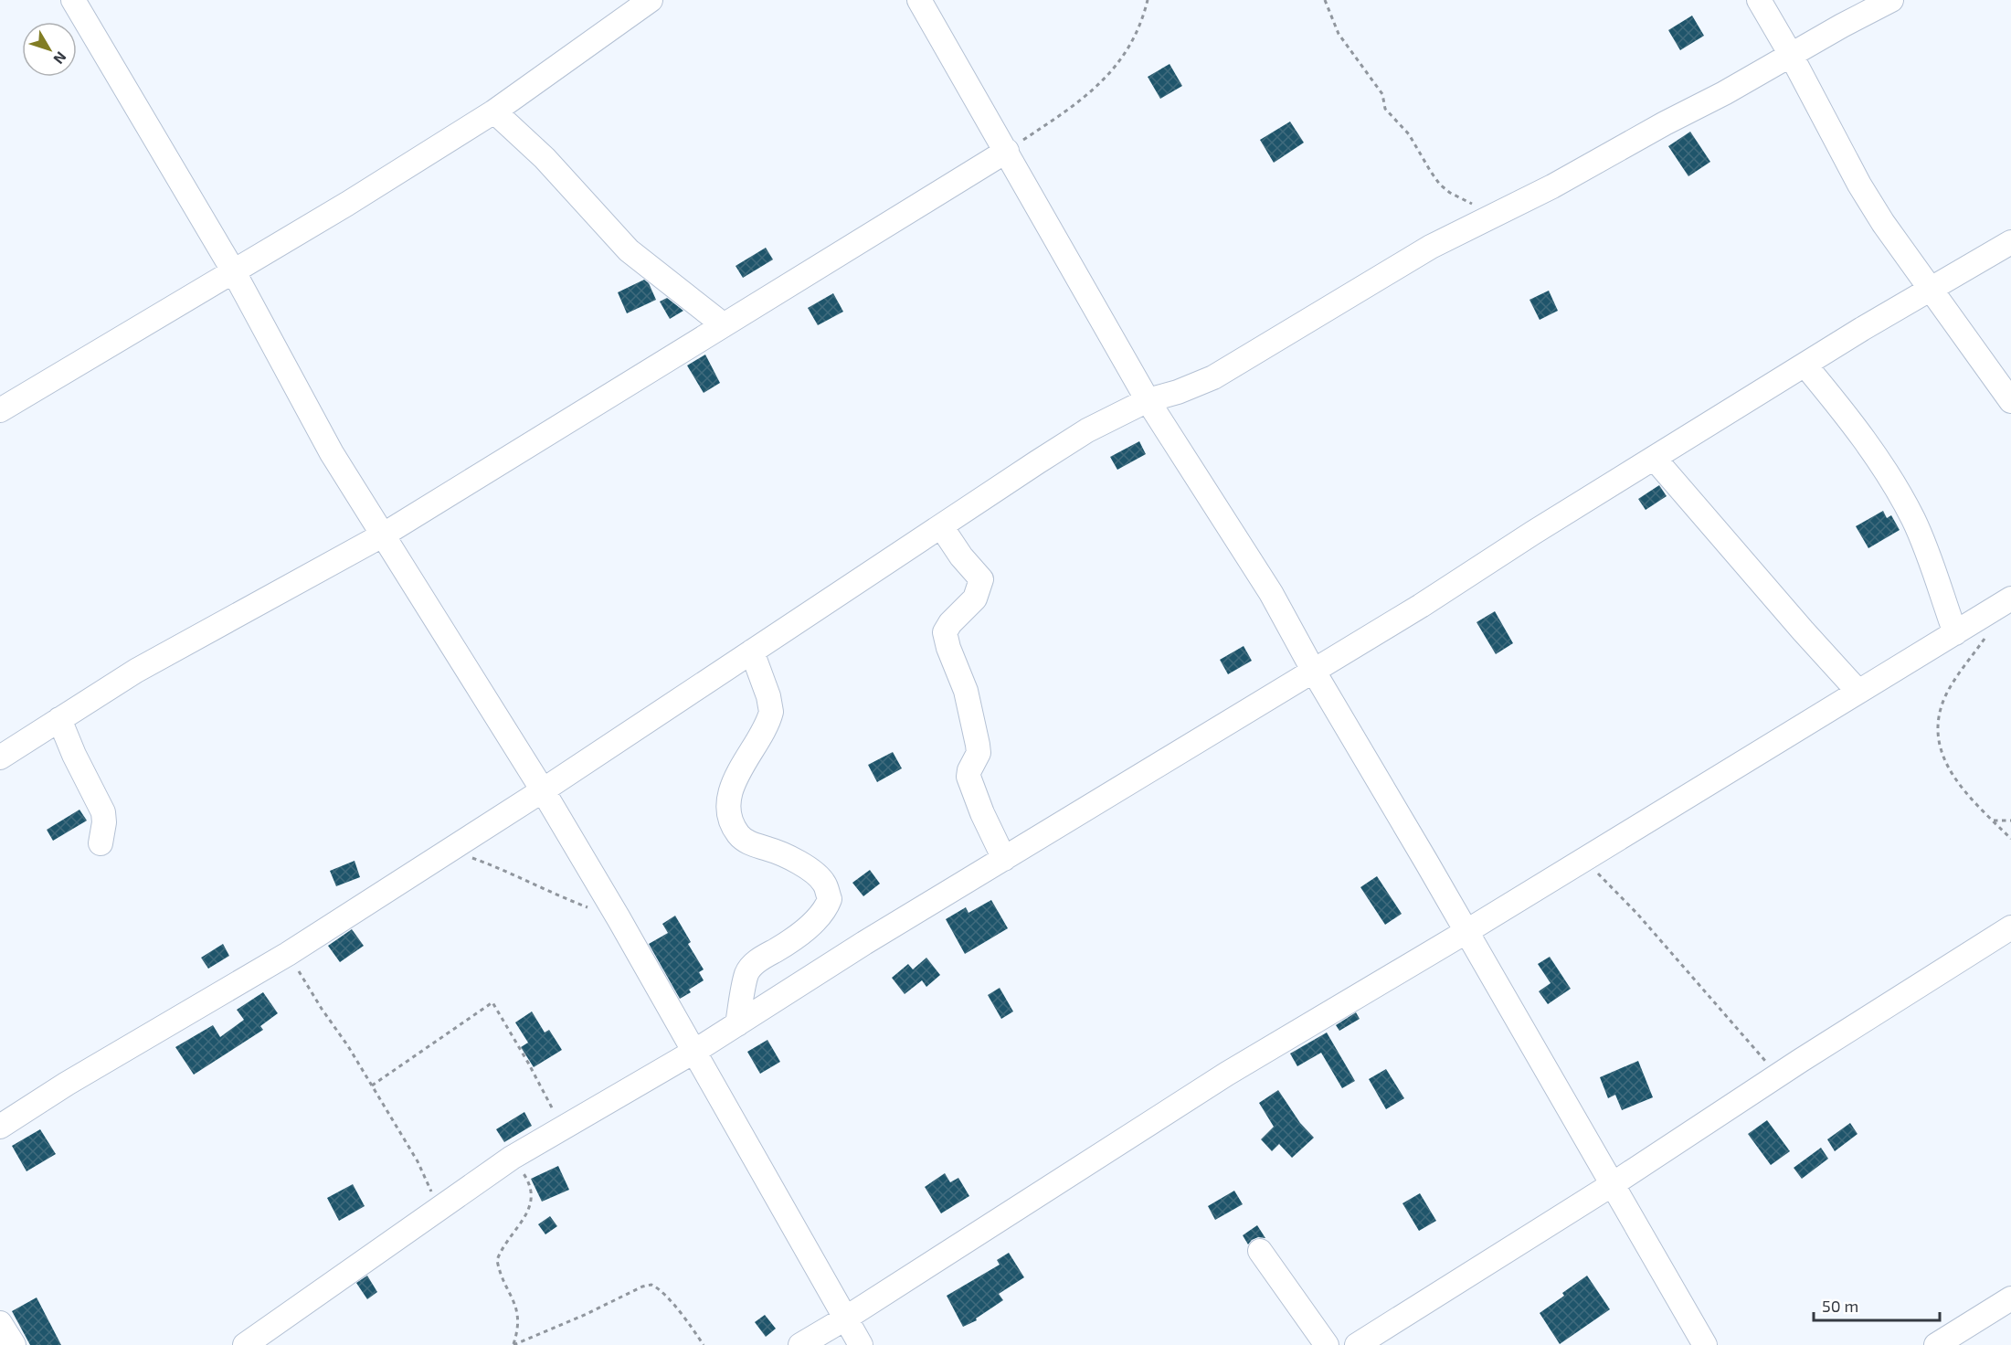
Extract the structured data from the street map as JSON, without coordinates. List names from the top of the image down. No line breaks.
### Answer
{"scale_bar":"50 m","north":"bottom right"}
